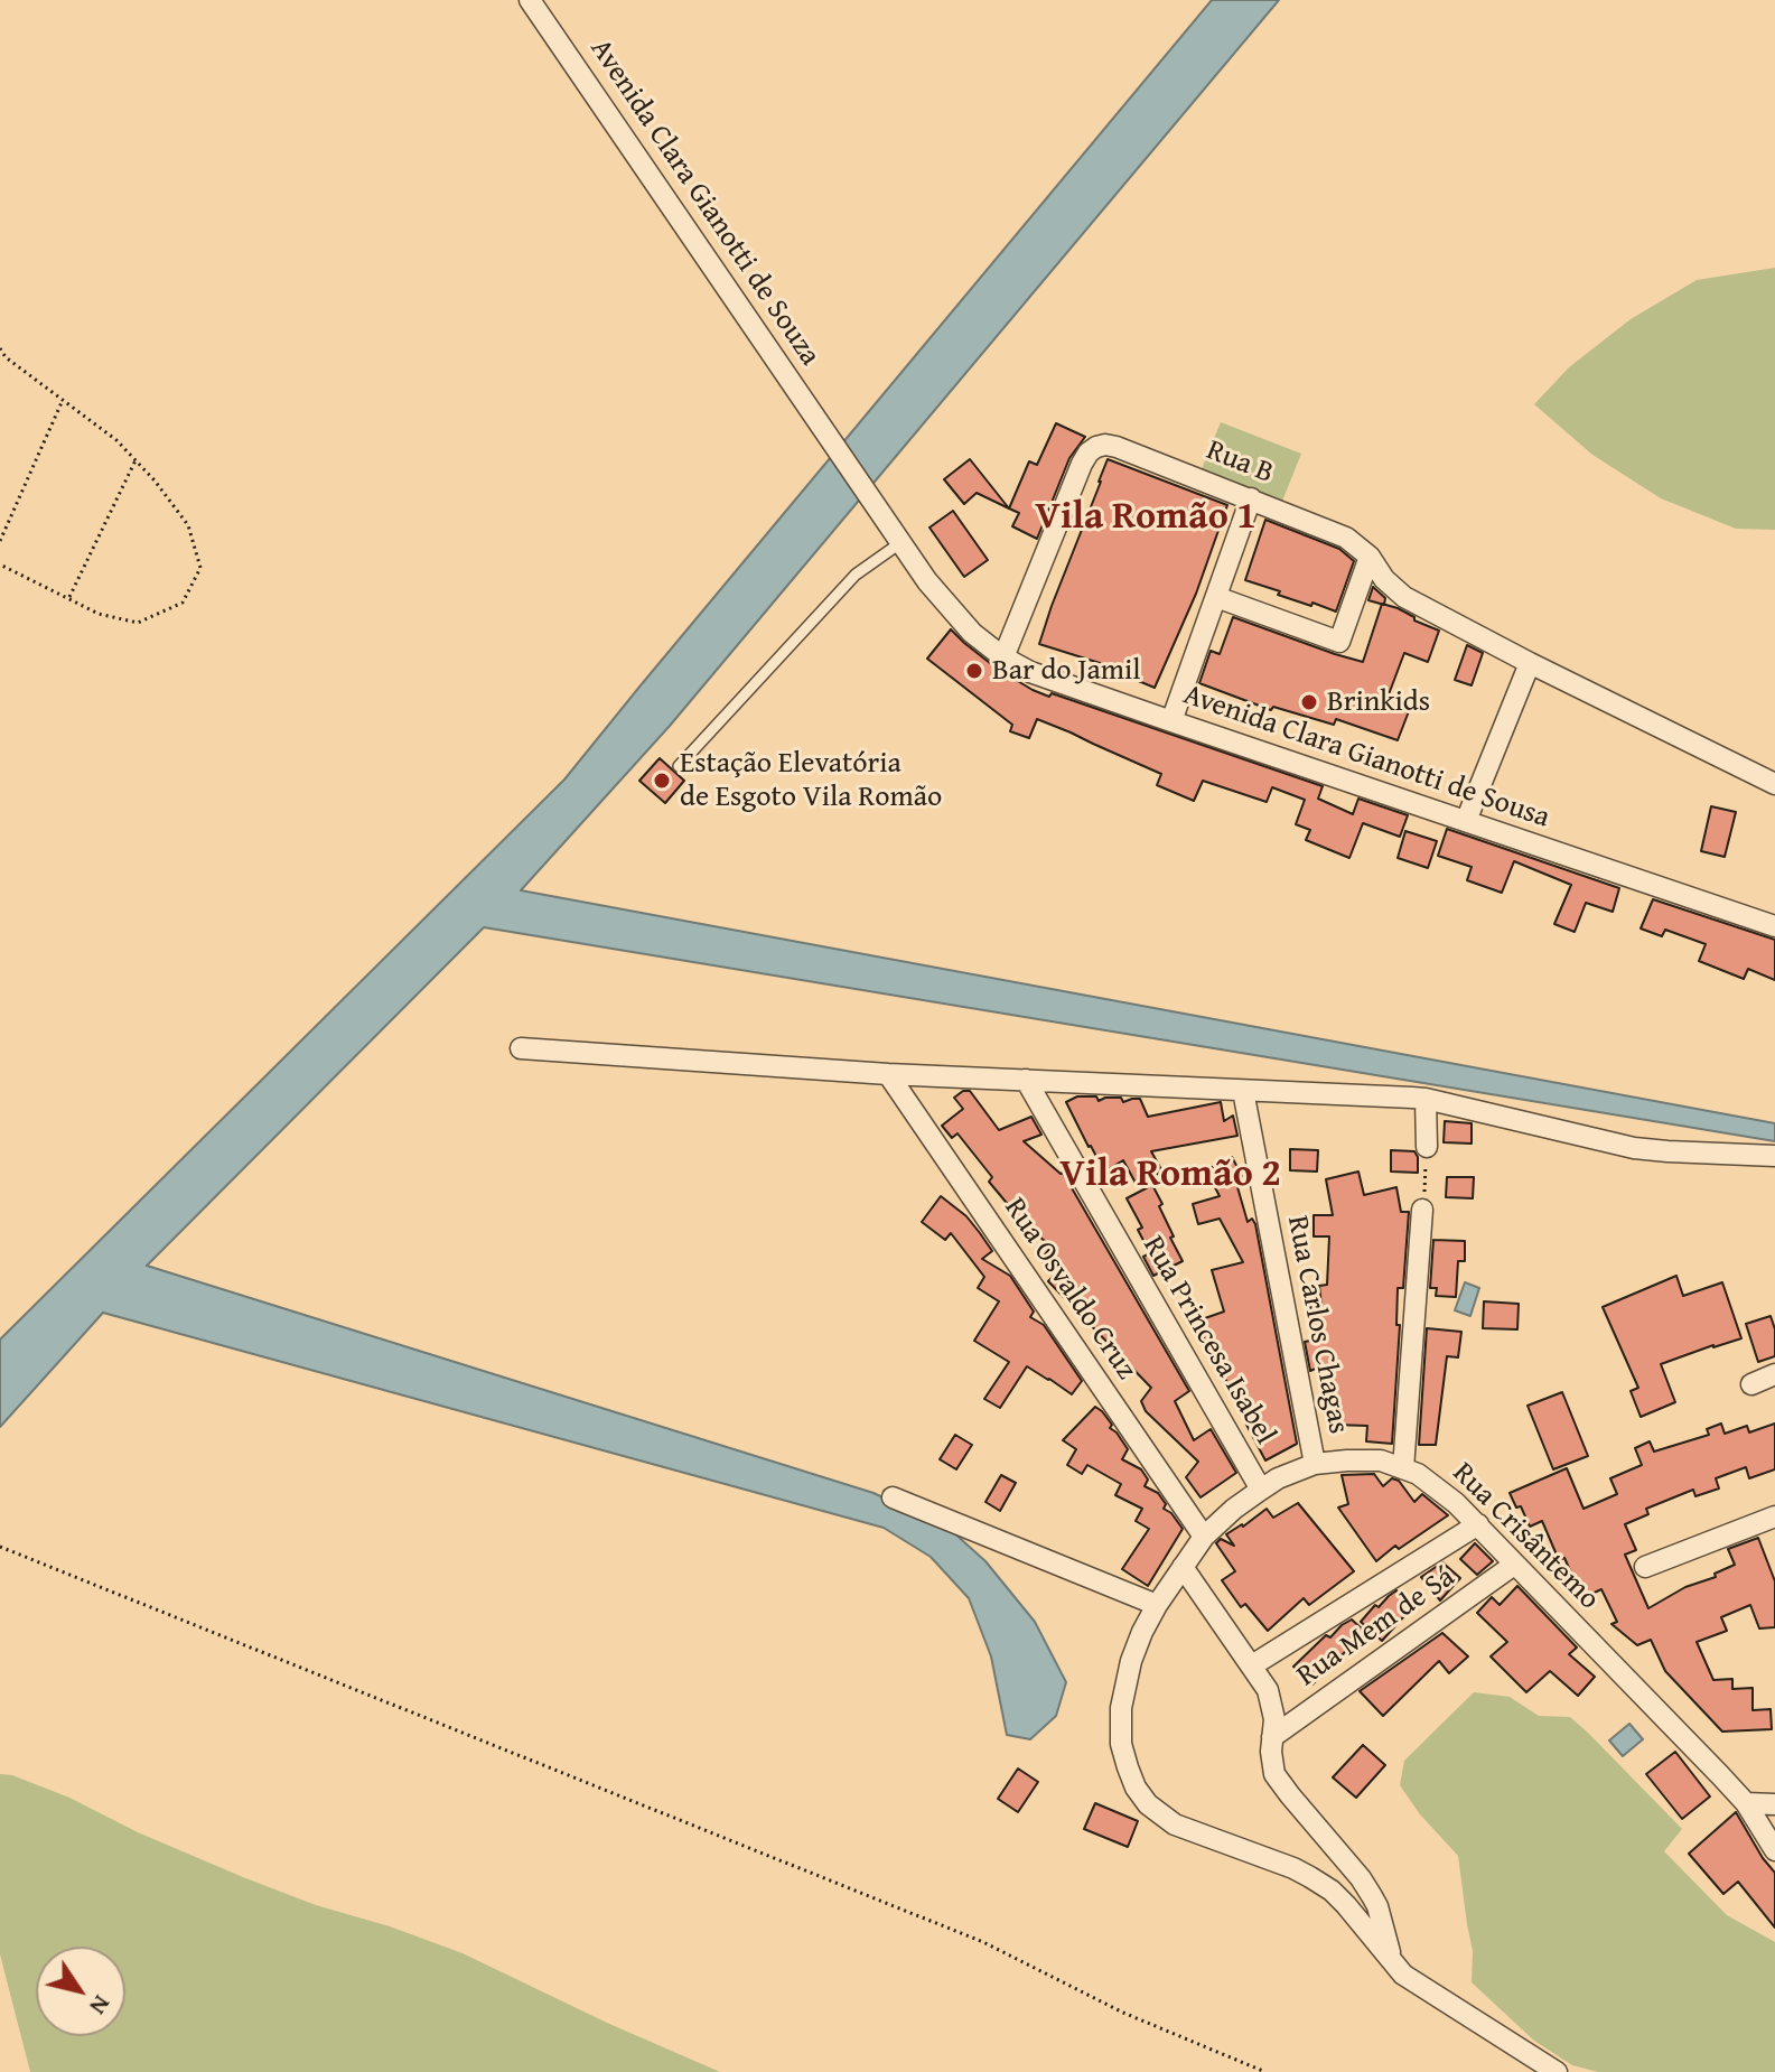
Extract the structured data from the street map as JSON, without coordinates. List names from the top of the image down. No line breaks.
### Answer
{"streets":{"street":["Avenida Clara Gianotti de Souza","Rua B","Avenida Clara Gianotti de Sousa","Rua Osvaldo Cruz","Rua Carlos Chagas","Rua Princesa Isabel","Rua Crisântemo","Rua Mem de Sá"]},"crossings":[["Avenida Clara Gianotti de Souza","Avenida Clara Gianotti de Sousa"],["Rua B","Avenida Clara Gianotti de Sousa"],["Rua Osvaldo Cruz","Rua Crisântemo"],["Rua Carlos Chagas","Rua Crisântemo"],["Rua Princesa Isabel","Rua Crisântemo"],["Rua Crisântemo","Rua Mem de Sá"]],"districts":["Vila Romão 1","Vila Romão 2"],"places":["Bar do Jamil","Brinkids","Estação Elevatória de Esgoto Vila Romão"],"north":"bottom right"}
